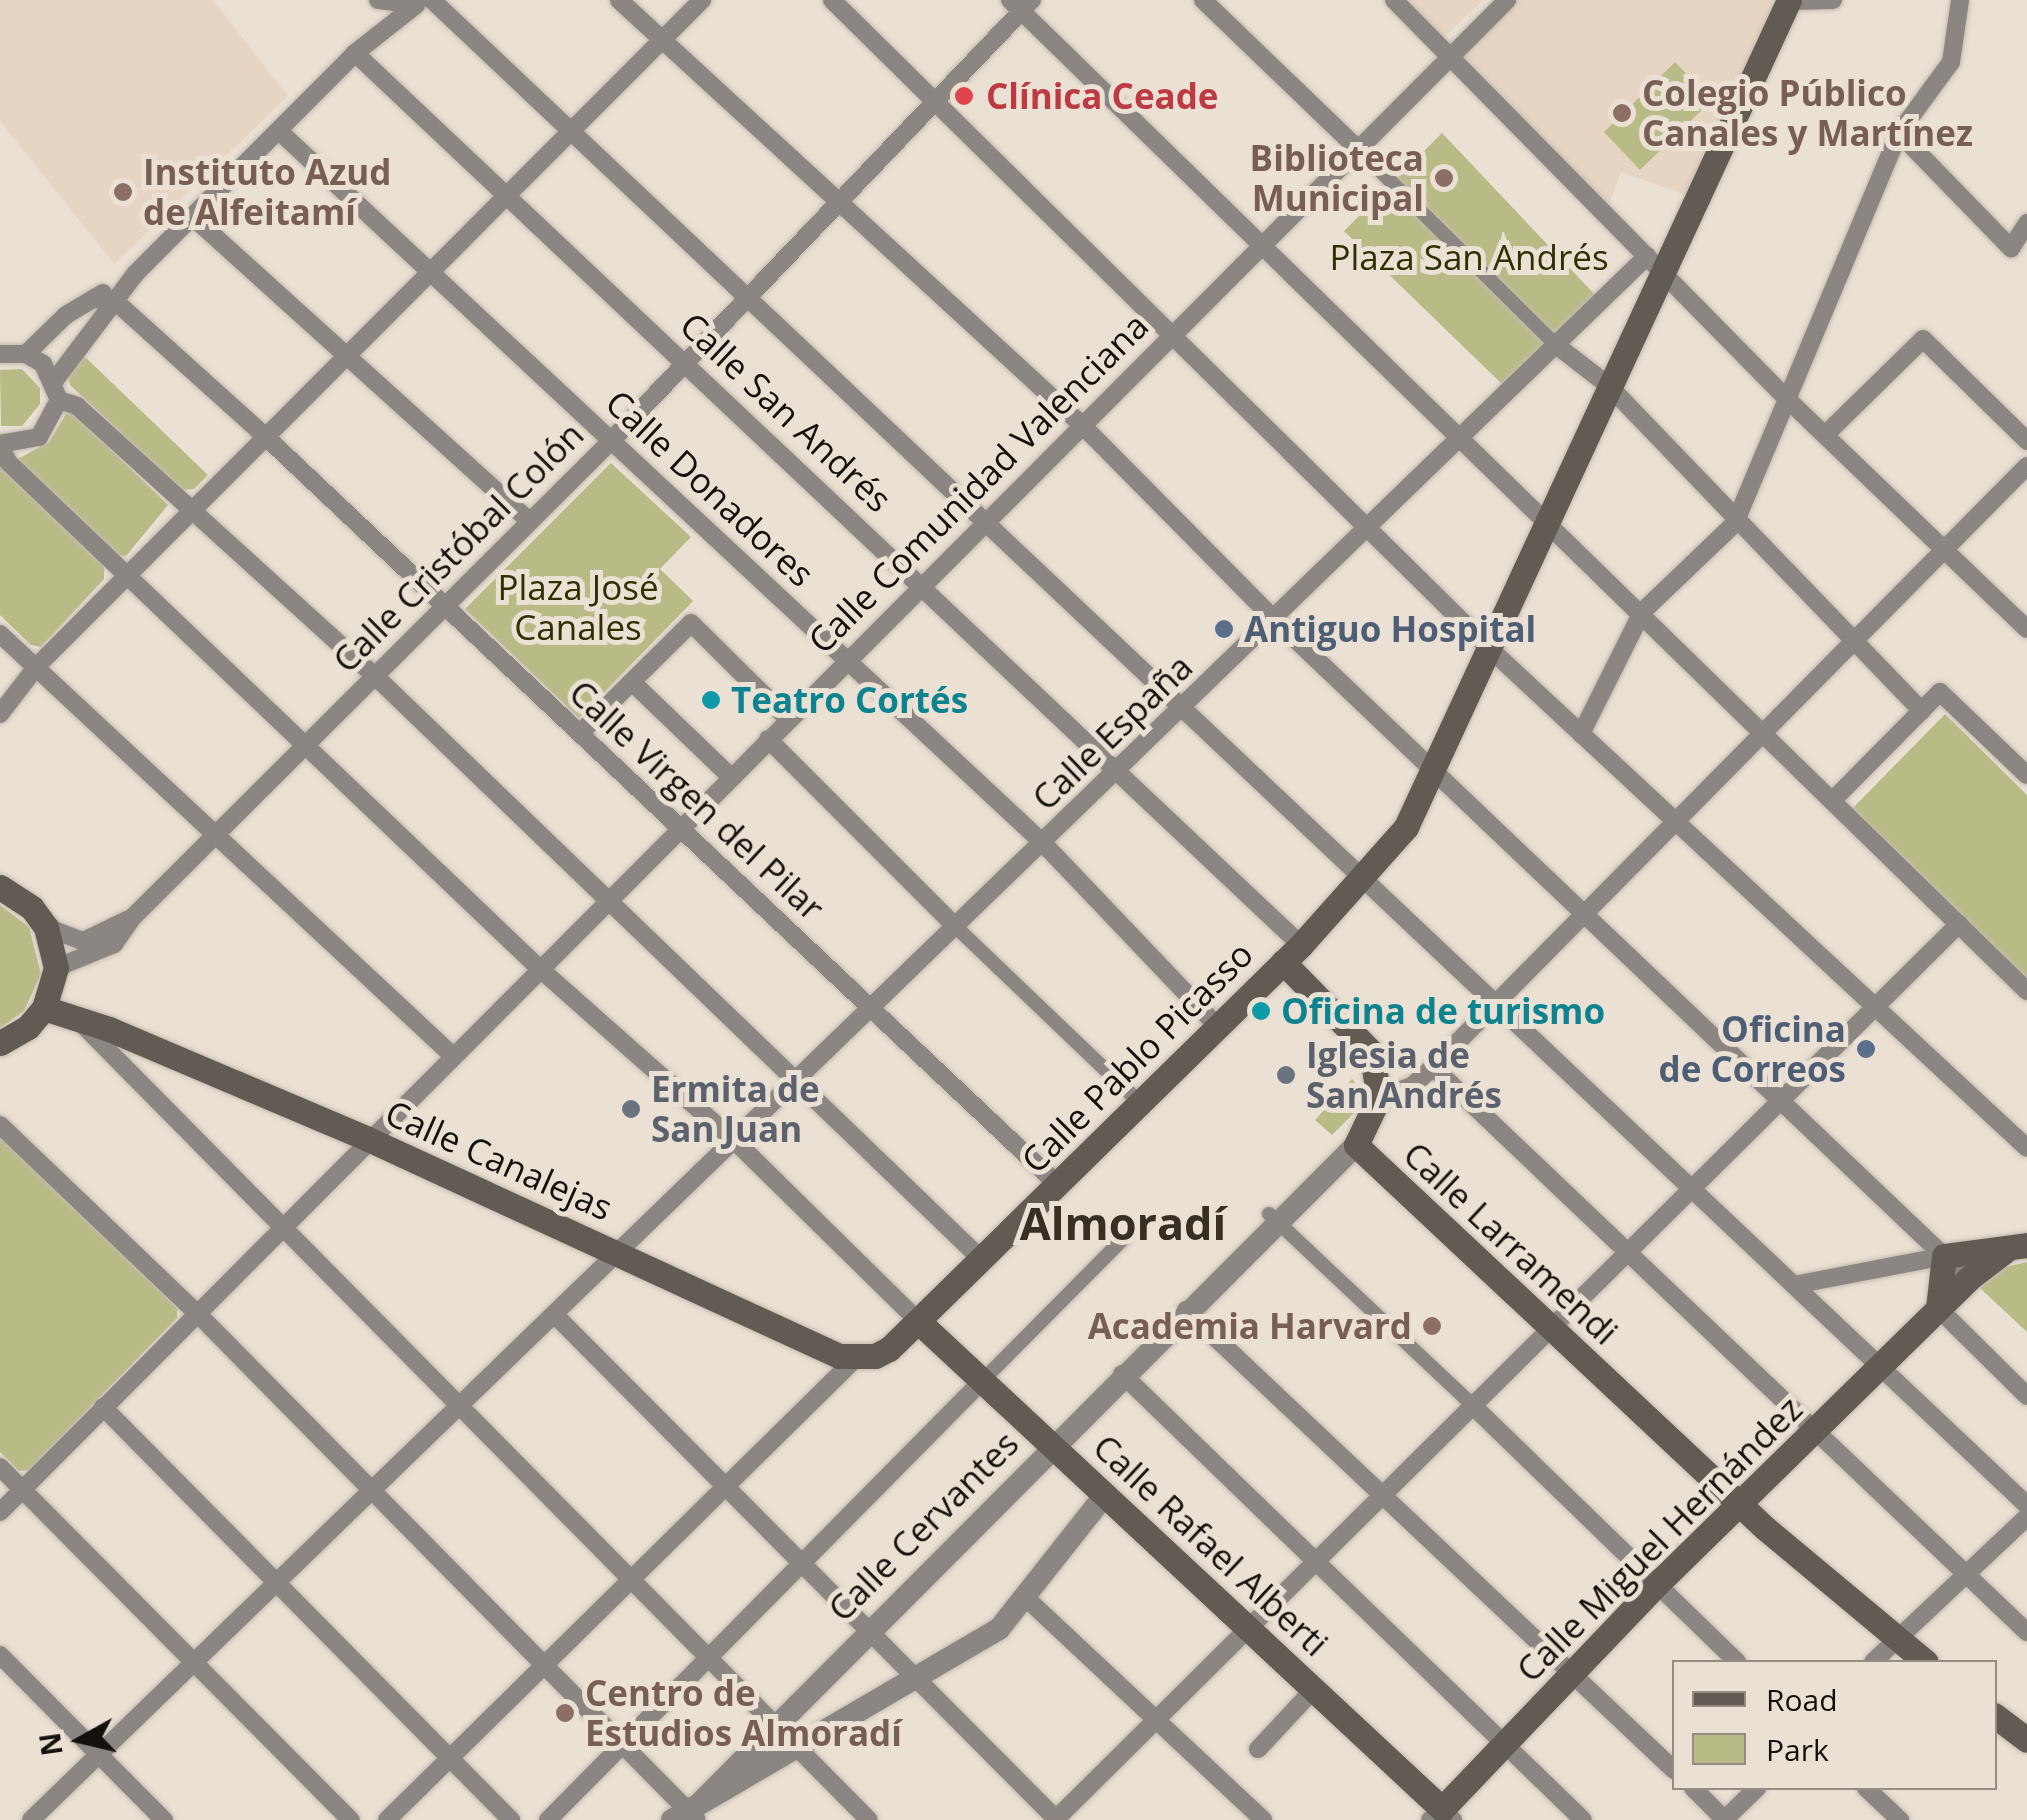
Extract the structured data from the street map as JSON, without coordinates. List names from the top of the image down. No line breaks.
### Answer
{"streets":{"main road":["Calle Pablo Picasso","Calle Canalejas","Calle Larramendi","Calle Miguel Hernández","Calle Rafael Alberti"],"street":["Calle San Andrés","Calle Comunidad Valenciana","Calle Donadores","Calle Cristóbal Colón","Calle España","Calle Virgen del Pilar","Calle Cervantes"]},"crossings":[["Calle San Andrés","Calle Comunidad Valenciana"],["Calle San Andrés","Calle Cristóbal Colón"],["Calle San Andrés","Calle España"],["Calle San Andrés","Calle Pablo Picasso"],["Calle Comunidad Valenciana","Calle Donadores"],["Calle Comunidad Valenciana","Calle Virgen del Pilar"],["Calle Comunidad Valenciana","Calle Canalejas"],["Calle Donadores","Calle Cristóbal Colón"],["Calle Donadores","Calle España"],["Calle Donadores","Calle Pablo Picasso"],["Calle Cristóbal Colón","Calle Virgen del Pilar"],["Calle Cristóbal Colón","Calle Canalejas"],["Calle España","Calle Virgen del Pilar"],["Calle España","Calle Pablo Picasso"],["Calle España","Calle Canalejas"],["Calle Virgen del Pilar","Calle Pablo Picasso"],["Calle Pablo Picasso","Calle Canalejas"],["Calle Pablo Picasso","Calle Rafael Alberti"],["Calle Larramendi","Calle Cervantes"],["Calle Larramendi","Calle Miguel Hernández"],["Calle Cervantes","Calle Rafael Alberti"],["Calle Miguel Hernández","Calle Rafael Alberti"]],"districts":["Almoradí"],"parks":["Plaza San Andrés","Plaza José Canales"],"places":["Clínica Ceade","Colegio Público Canales y Martínez","Biblioteca Municipal","Instituto Azud de Alfeitamí","Antiguo Hospital","Teatro Cortés","Oficina de turismo","Oficina de Correos","Iglesia de San Andrés","Ermita de San Juan","Academia Harvard","Centro de Estudios Almoradí"],"legend":["Road","Park"],"north":"left"}
